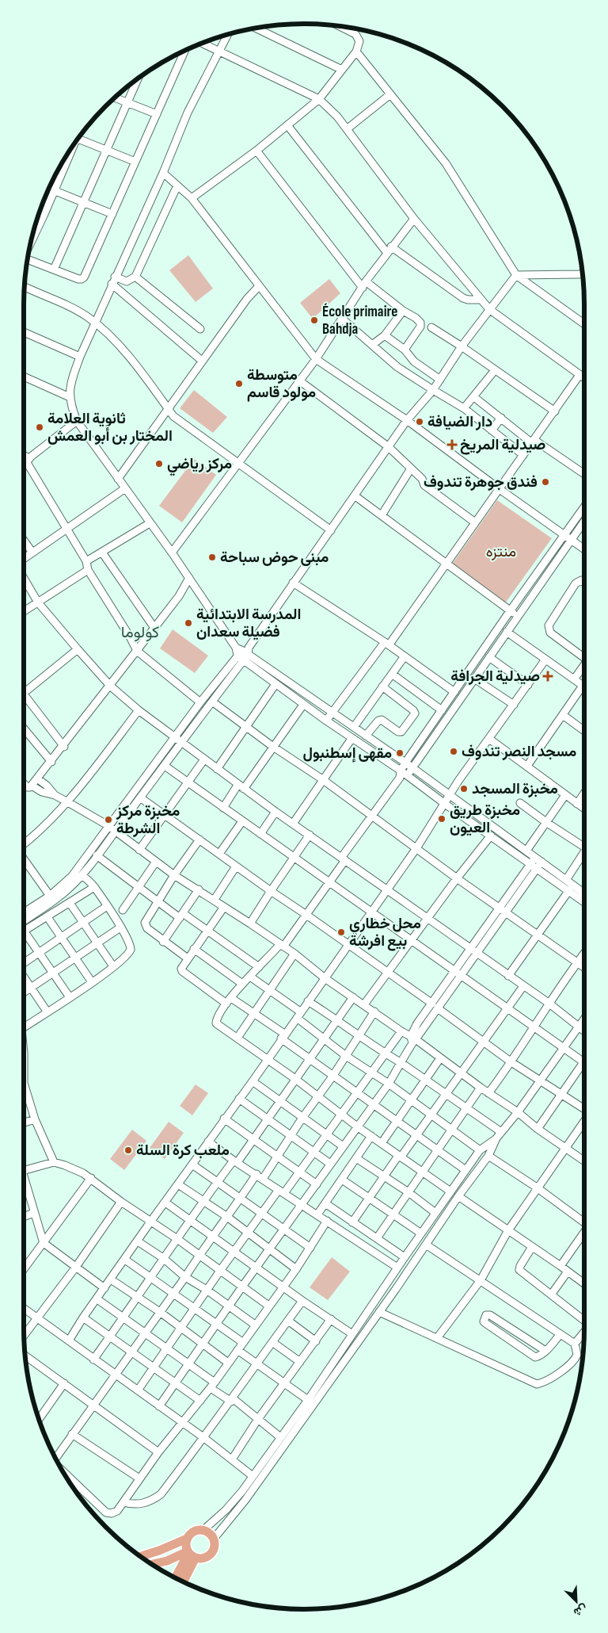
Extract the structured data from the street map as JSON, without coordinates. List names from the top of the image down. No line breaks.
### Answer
{"districts":["كولوما"],"parks":["منتزه"],"places":{"other":["École primaire Bahdja","متوسطة مولود قاسم","دار الضيافة","ثانوية العلامة المختار بن أبو العمش","مركز رياضي","فندق جوهرة تندوف","مبنى حوض سباحة","المدرسة الابتدائية فضيلة سعدان","مسجد النصر تندوف","مقهى إسطنبول","مخبزة المسجد","مخبزة طريق العيون","مخبزة مركز الشرطة","محل خطاري بيع افرشة","ملعب كرة السلة"],"health":["صيدلية المريخ","صيدلية الجرافة"]},"north":"bottom right"}
